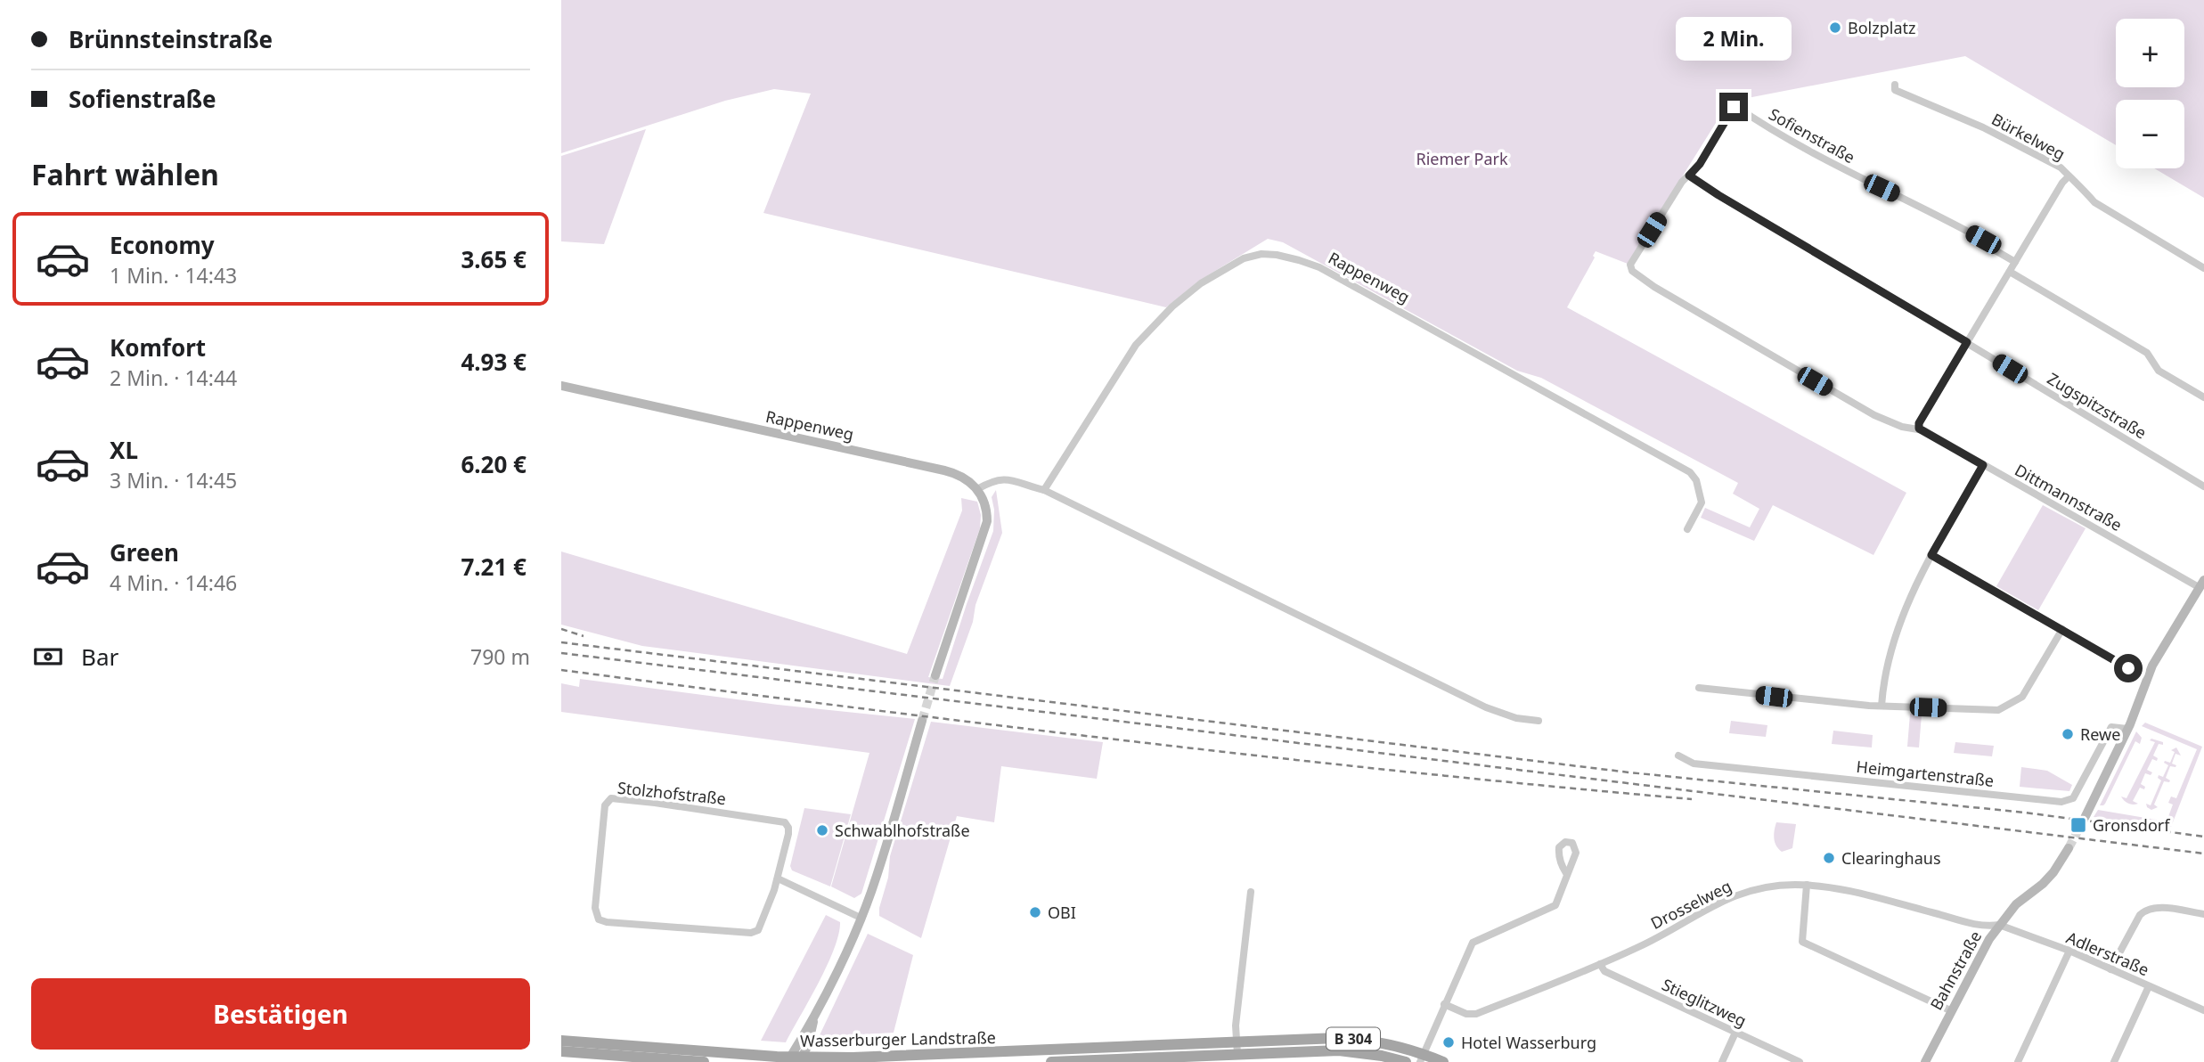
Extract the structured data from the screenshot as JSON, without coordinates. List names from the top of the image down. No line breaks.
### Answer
{"streets":{"main road":["Wasserburger Landstraße","B 304"],"street":["Sofienstraße","Bürkelweg","Rappenweg","Zugspitzstraße","Dittmannstraße","Heimgartenstraße","Stolzhofstraße","Drosselweg","Adlerstraße","Bahnstraße","Stieglitzweg"]},"crossings":[["Sofienstraße","Zugspitzstraße"],["Sofienstraße","Dittmannstraße"],["Zugspitzstraße","Dittmannstraße"],["Drosselweg","Adlerstraße"],["Drosselweg","Bahnstraße"],["Drosselweg","Stieglitzweg"],["Adlerstraße","Bahnstraße"]],"parks":["Riemer Park"],"places":{"other":["Bolzplatz","Rewe","Schwablhofstraße","Clearinghaus","OBI","Hotel Wasserburg"],"transit":["Gronsdorf"]},"page":{"banner":["Brünnsteinstraße","Sofienstraße"],"bubble":"2 Min.","map_buttons":["+","−"],"heading":"Fahrt wählen","list":[{"name":"Economy","note":"1 Min. · 14:43","value":"3.65 €"},{"name":"Komfort","note":"2 Min. · 14:44","value":"4.93 €"},{"name":"XL","note":"3 Min. · 14:45","value":"6.20 €"},{"name":"Green","note":"4 Min. · 14:46","value":"7.21 €"}],"pay":["Bar","790 m"],"buttons":"Bestätigen"}}
